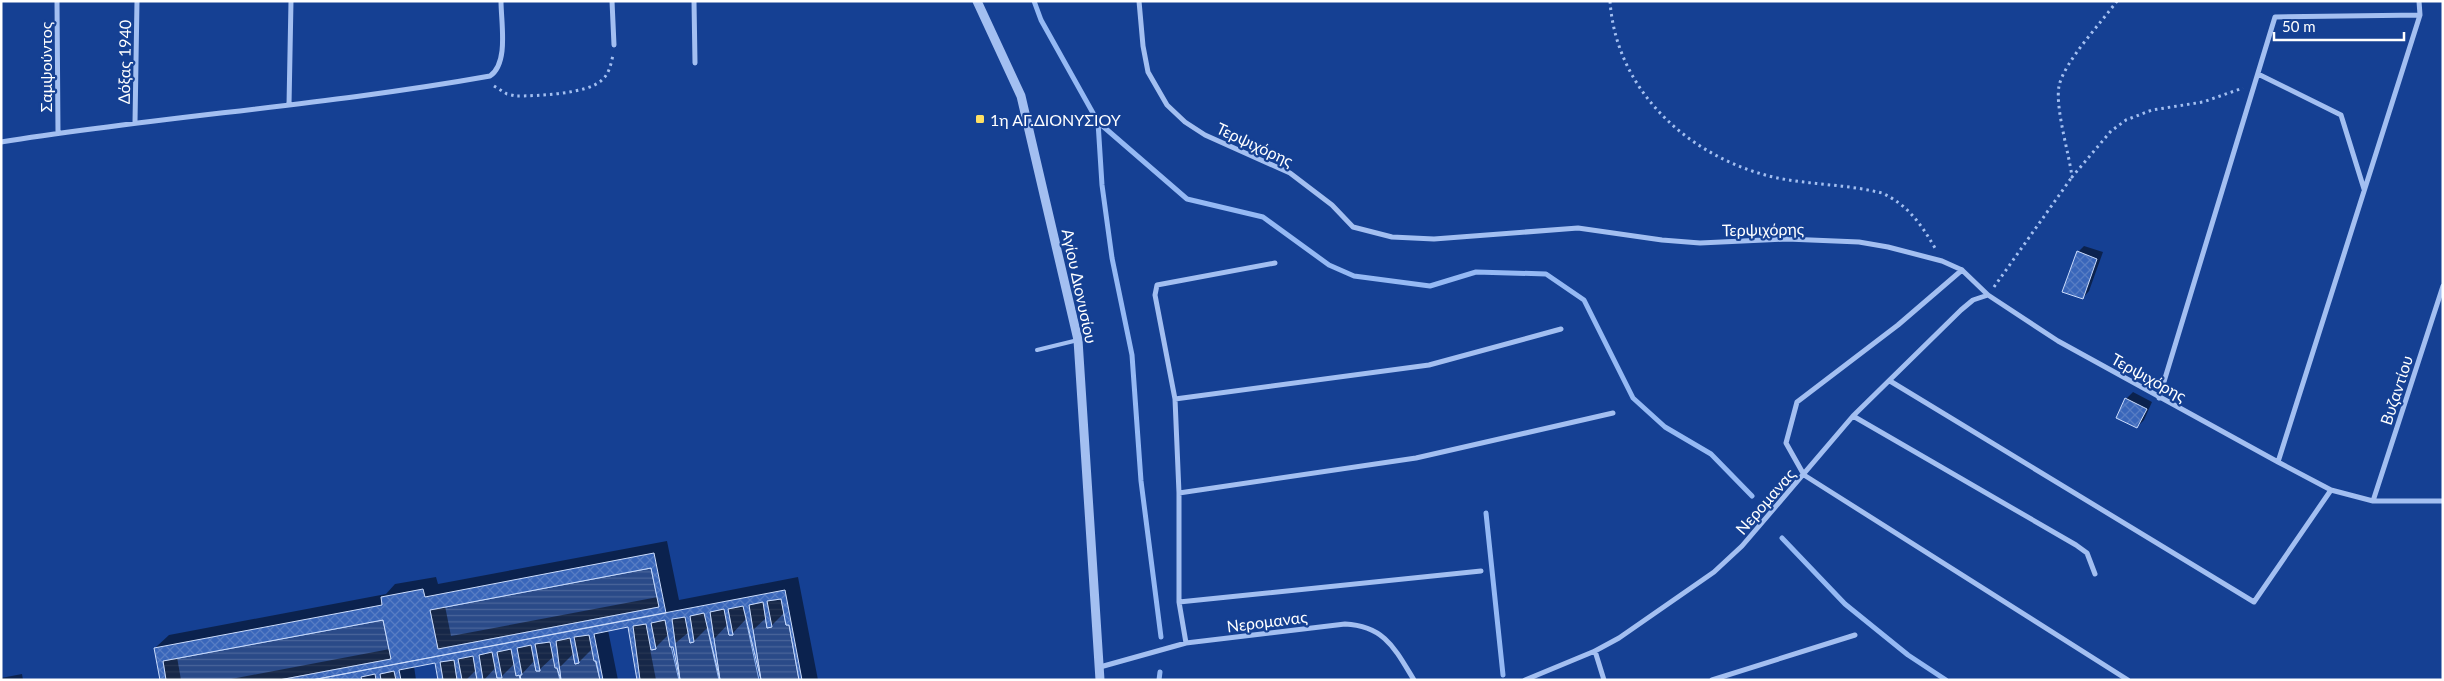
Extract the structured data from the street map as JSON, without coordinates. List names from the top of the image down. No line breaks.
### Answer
{"streets":{"street":["Δόξας 1940","Σαμψούντος","Τερψιχόρης","Αγίου Διονυσίου","Βυζαντίου","Νερομανας"]},"crossings":[["Τερψιχόρης","Βυζαντίου"],["Τερψιχόρης","Νερομανας"],["Αγίου Διονυσίου","Νερομανας"]],"places":{"transit":["1η ΑΓ.ΔΙΟΝΥΣΙΟΥ"]},"scale_bar":"50 m"}
